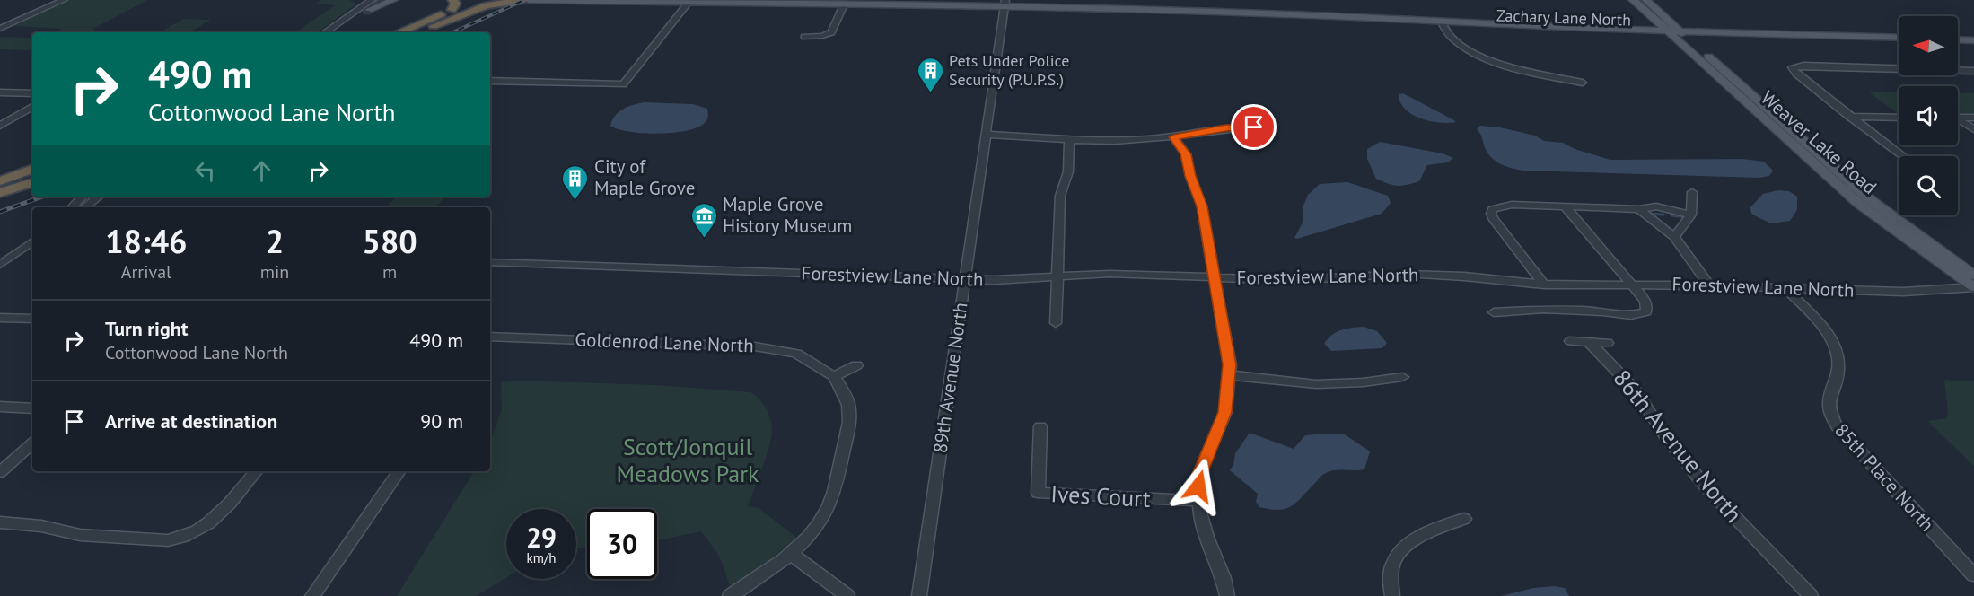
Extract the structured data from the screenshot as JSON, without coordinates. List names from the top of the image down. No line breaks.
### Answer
{"streets":{"main road":["Zachary Lane North","Weaver Lake Road"],"street":["Forestview Lane North","Goldenrod Lane North","89th Avenue North","86th Avenue North","85th Place North","Ives Court"]},"crossings":[["Zachary Lane North","Weaver Lake Road"],["Zachary Lane North","89th Avenue North"],["Weaver Lake Road","Forestview Lane North"],["Forestview Lane North","89th Avenue North"],["Forestview Lane North","85th Place North"]],"parks":["Scott/Jonquil Meadows Park"],"places":{"building":["Pets Under Police Security (P.U.P.S.)","City of Maple Grove"],"museum":["Maple Grove History Museum"]},"north":"left","page":{"turn":["490 m","Cottonwood Lane North"],"eta":["18:46","Arrival","2","min","580","m"],"list":[{"name":"Turn right","note":"Cottonwood Lane North","value":"490 m"},{"name":"Arrive at destination","value":"90 m"}],"speed":"29 km/h","limit":"30"}}
